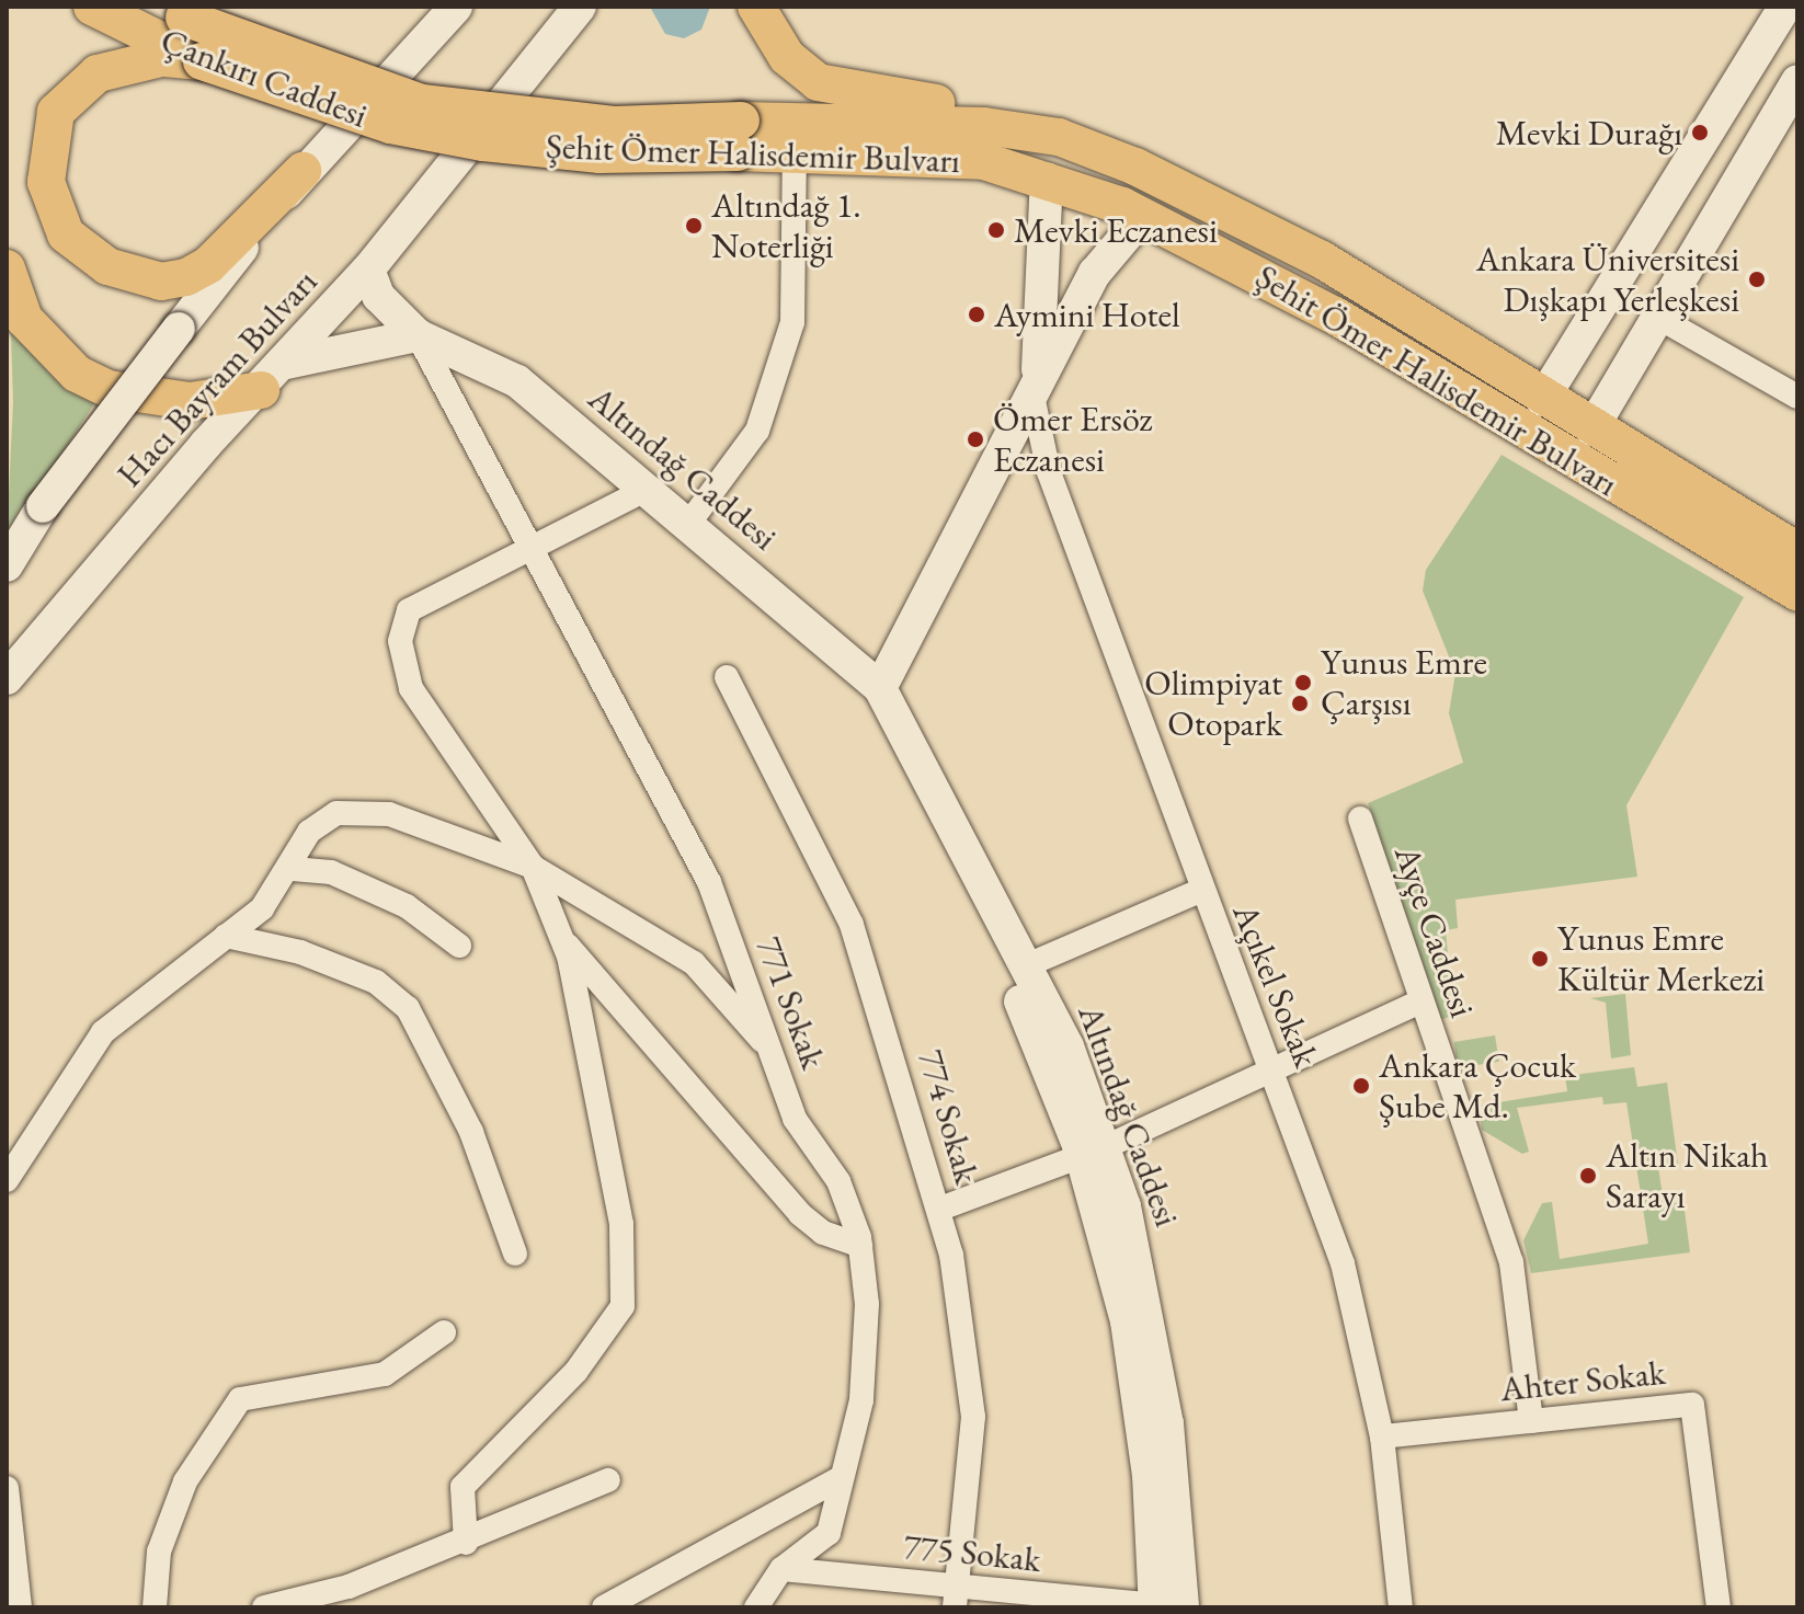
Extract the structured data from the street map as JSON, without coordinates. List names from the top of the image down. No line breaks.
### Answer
{"streets":{"main road":["Çankırı Caddesi","Şehit Ömer Halisdemir Bulvarı","Hacı Bayram Bulvarı","Altındağ Caddesi"],"street":["Ayçe Caddesi","Açıkel Sokak","771 Sokak","774 Sokak","Ahter Sokak","775 Sokak"]},"crossings":[["Çankırı Caddesi","Şehit Ömer Halisdemir Bulvarı"],["Çankırı Caddesi","Hacı Bayram Bulvarı"],["Şehit Ömer Halisdemir Bulvarı","Hacı Bayram Bulvarı"],["Hacı Bayram Bulvarı","Altındağ Caddesi"],["Altındağ Caddesi","771 Sokak"],["Altındağ Caddesi","775 Sokak"],["Ayçe Caddesi","Ahter Sokak"],["Açıkel Sokak","Ahter Sokak"],["771 Sokak","775 Sokak"],["774 Sokak","775 Sokak"]],"places":["Mevki Durağı","Altındağ 1. Noterliği","Mevki Eczanesi","Ankara Üniversitesi Dışkapı Yerleşkesi","Aymini Hotel","Ömer Ersöz Eczanesi","Yunus Emre Çarşısı","Olimpiyat Otopark","Yunus Emre Kültür Merkezi","Ankara Çocuk Şube Md.","Altın Nikah Sarayı"]}
